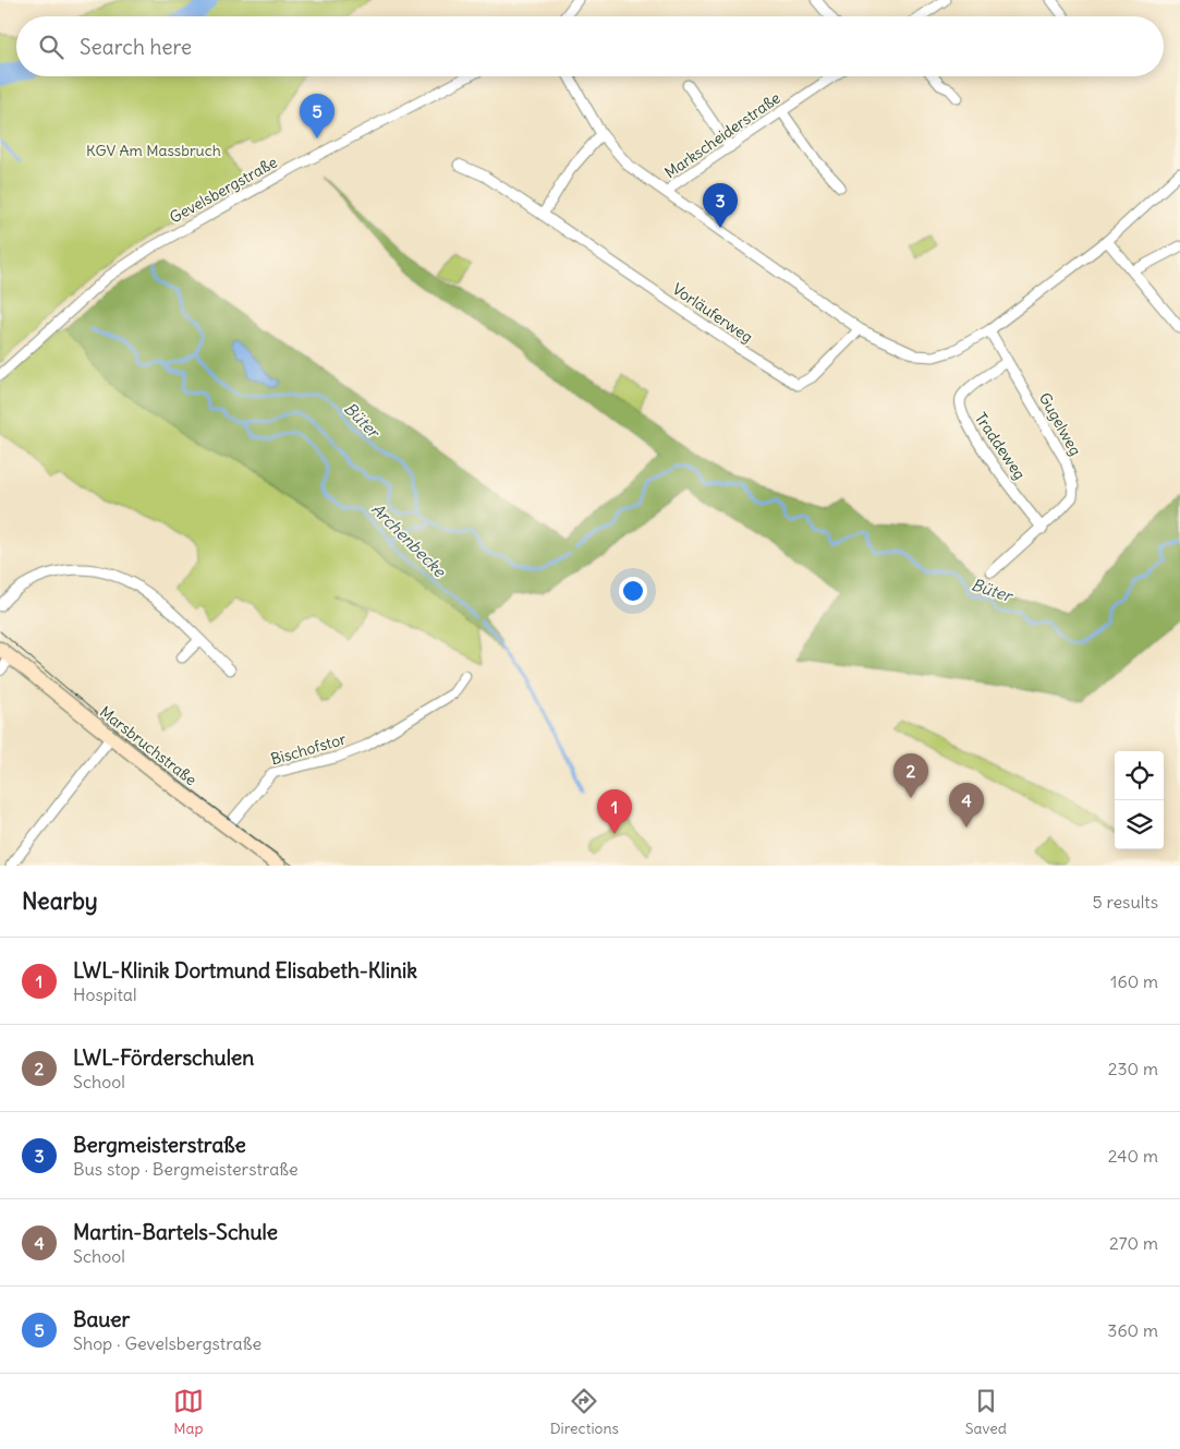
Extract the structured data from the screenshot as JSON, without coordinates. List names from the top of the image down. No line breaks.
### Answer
{"streets":{"street":["Markscheiderstraße","Gevelsbergstraße","Vorläuferweg","Gugelweg","Traddeweg","Marsbruchstraße","Bischofstor"]},"crossings":[["Gugelweg","Traddeweg"],["Marsbruchstraße","Bischofstor"]],"water":["Büter","Archenbecke"],"parks":["KGV Am Massbruch"],"page":{"search":"Search here","pins":["5","3","2","4","1"],"heading":["Nearby","5 results"],"list":[{"mark":"1","name":"LWL-Klinik Dortmund Elisabeth-Klinik","note":"Hospital","value":"160 m"},{"mark":"2","name":"LWL-Förderschulen","note":"School","value":"230 m"},{"mark":"3","name":"Bergmeisterstraße","note":"Bus stop · Bergmeisterstraße","value":"240 m"},{"mark":"4","name":"Martin-Bartels-Schule","note":"School","value":"270 m"},{"mark":"5","name":"Bauer","note":"Shop · Gevelsbergstraße","value":"360 m"}],"nav":["Map","Directions","Saved"]}}
